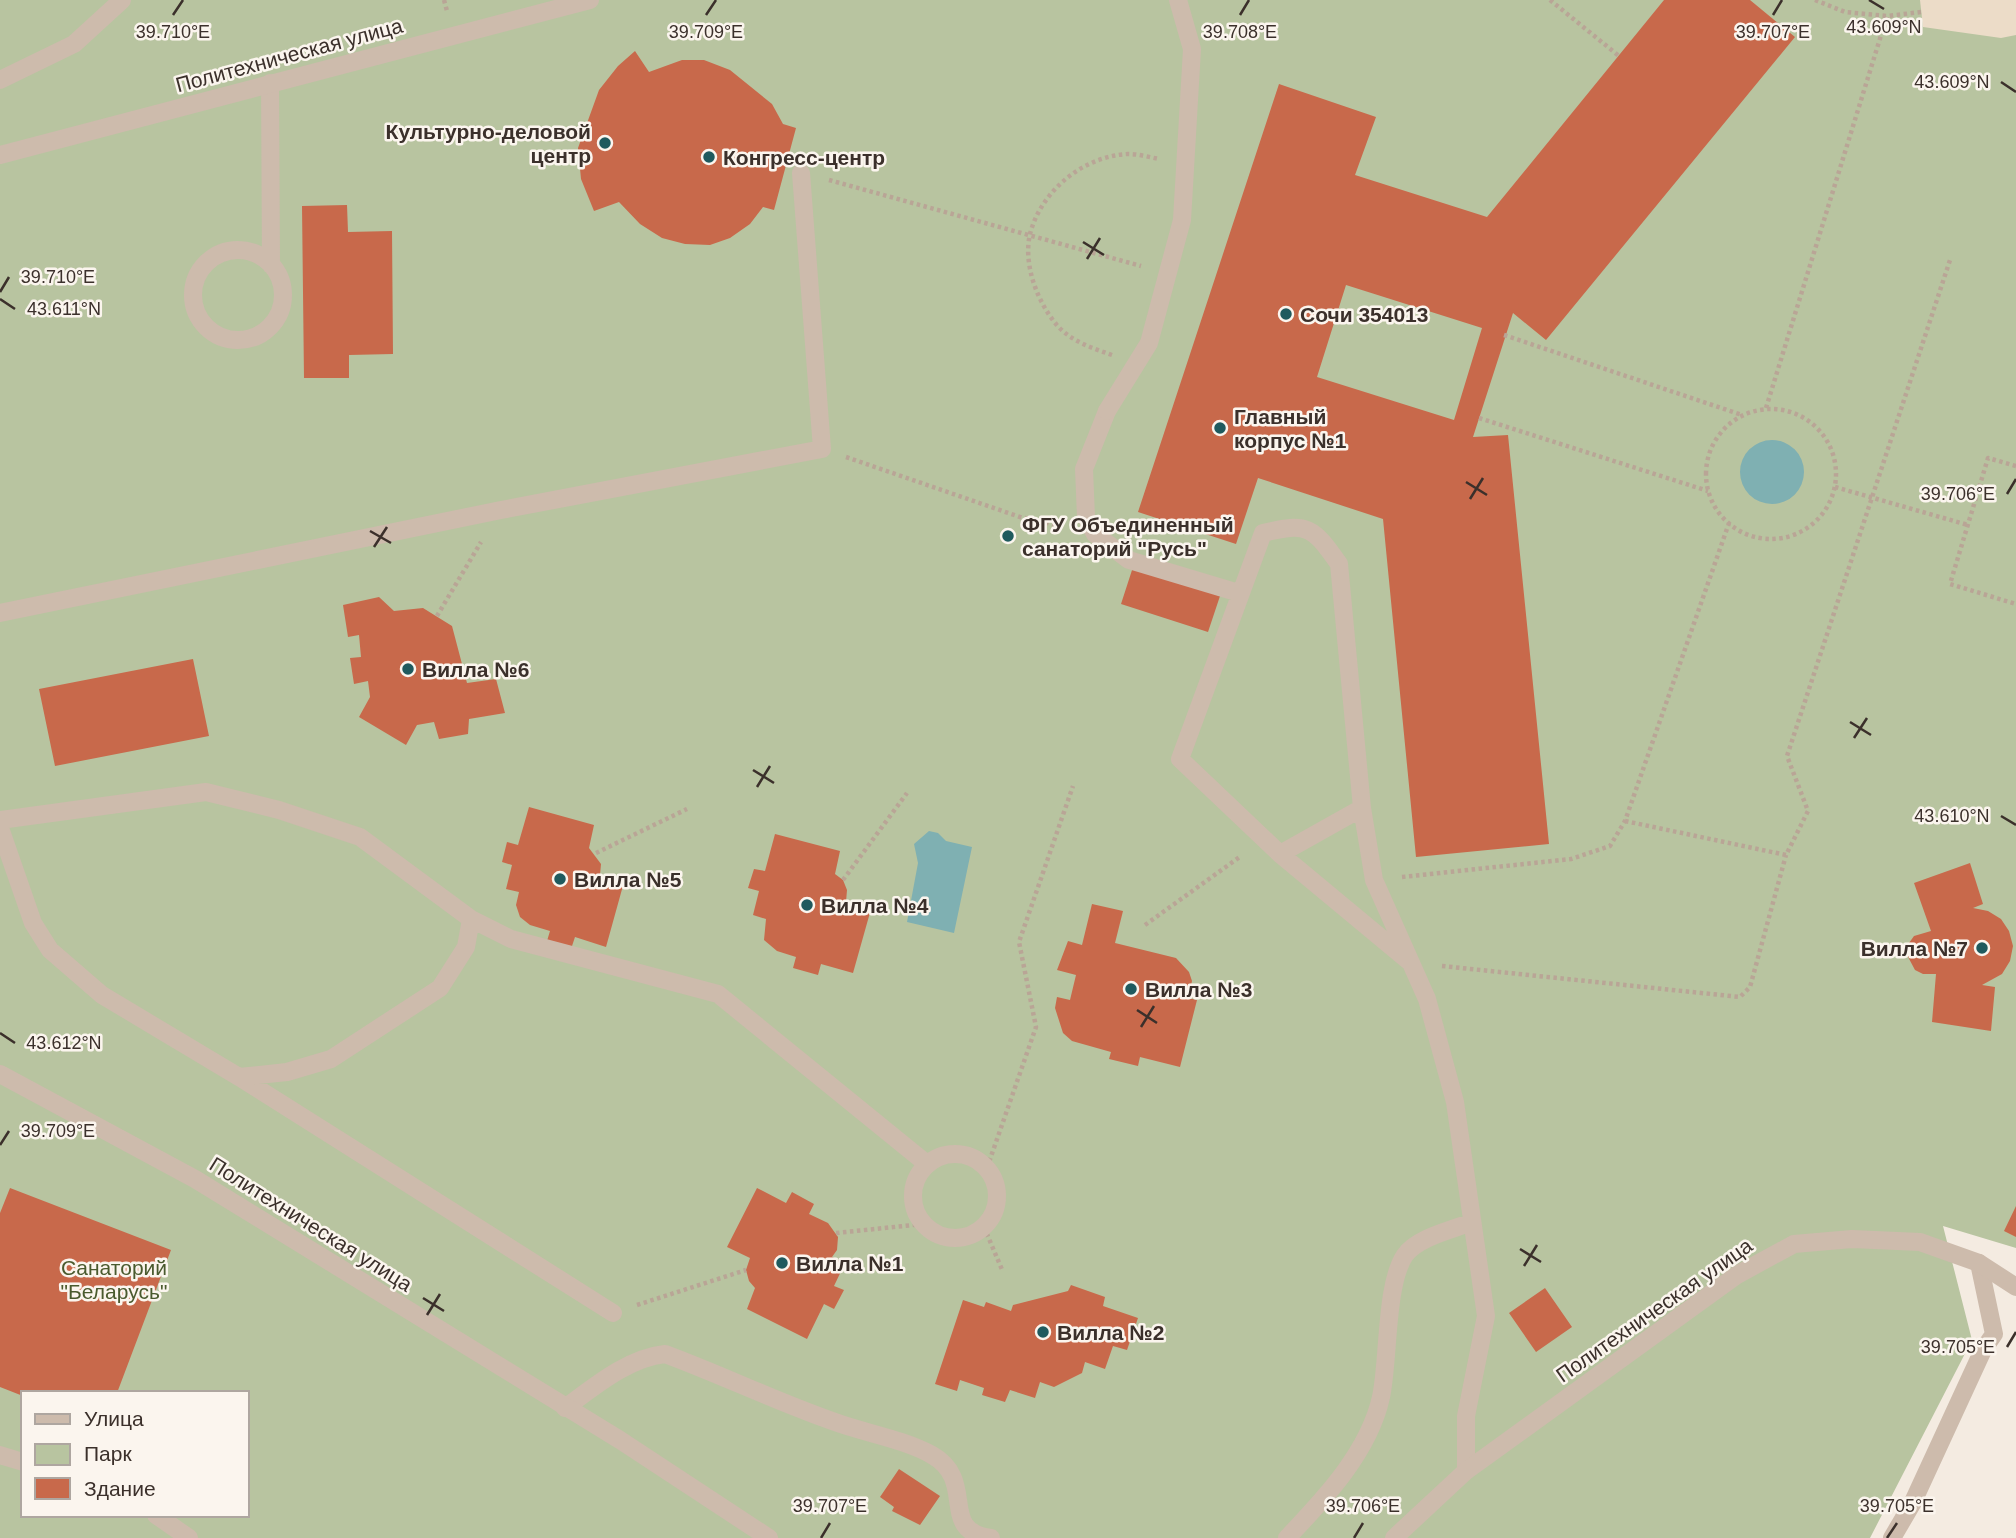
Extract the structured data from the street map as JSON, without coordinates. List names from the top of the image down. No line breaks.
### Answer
{"streets":{"street":["Политехническая улица"]},"parks":["Санаторий \"Беларусь\""],"places":["Культурно-деловой центр","Конгресс-центр","Сочи 354013","Главный корпус №1","ФГУ Объединенный санаторий \"Русь\"","Вилла №6","Вилла №5","Вилла №4","Вилла №7","Вилла №3","Вилла №1","Вилла №2"],"legend":["Улица","Парк","Здание"],"coordinates":["43.609°N","39.710°E","39.709°E","39.708°E","39.707°E","43.611°N","39.706°E","43.610°N","43.612°N","39.705°E"]}
